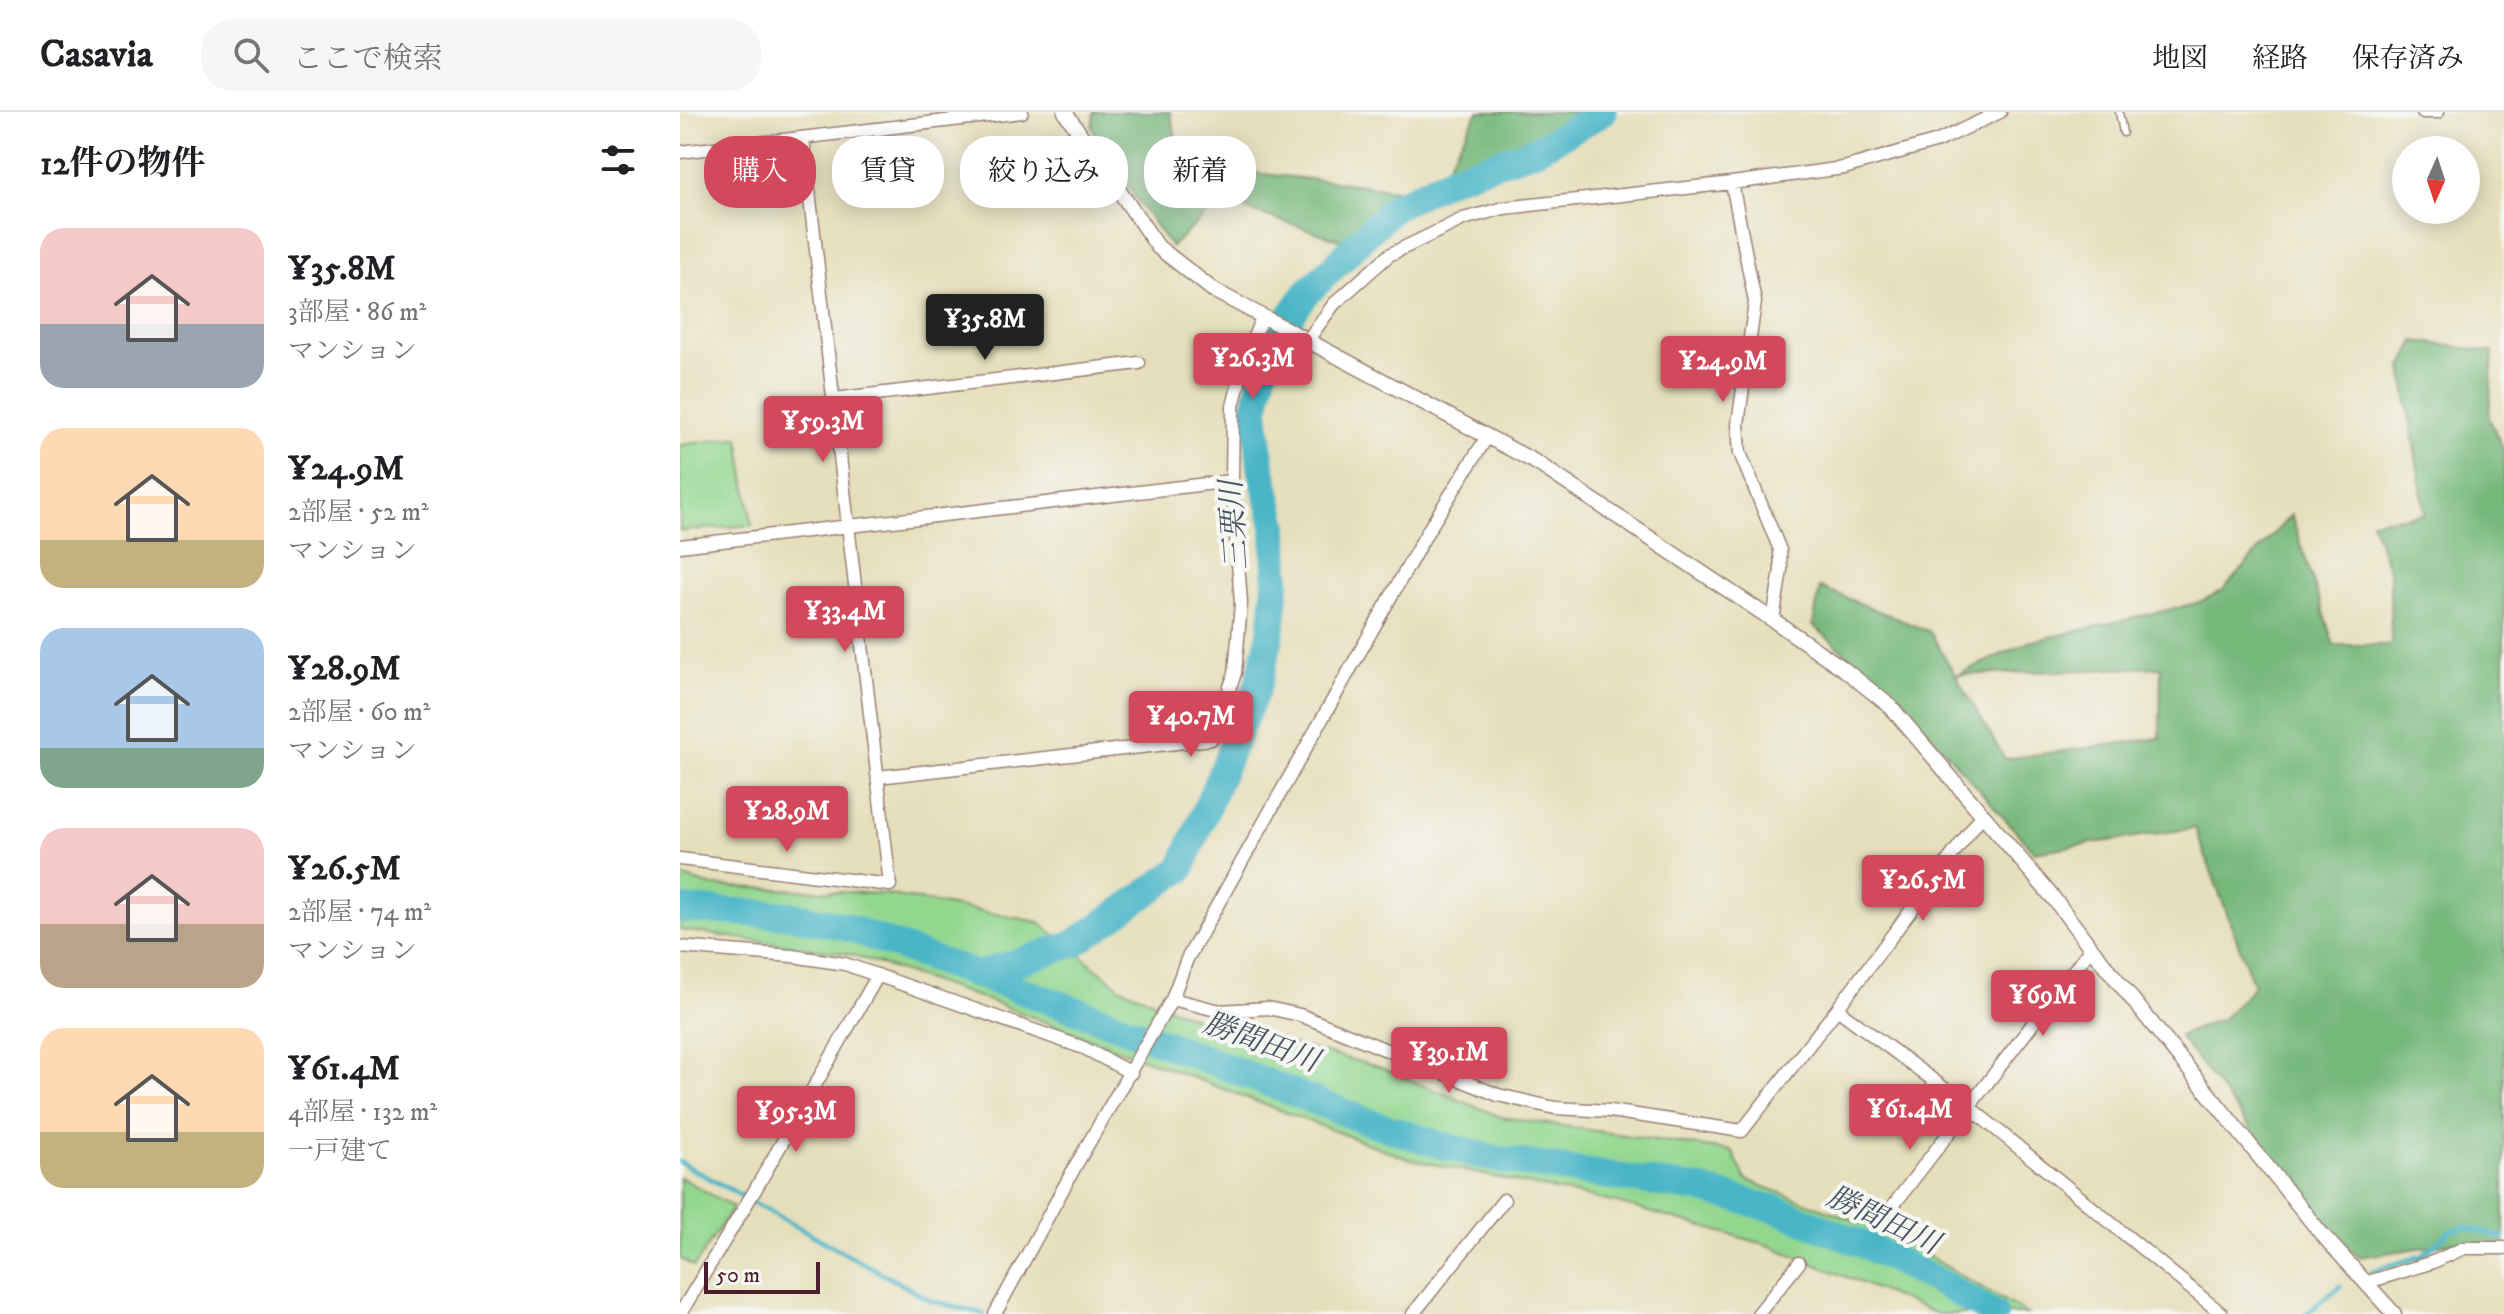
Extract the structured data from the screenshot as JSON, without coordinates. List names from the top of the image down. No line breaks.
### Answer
{"water":["三栗川","勝間田川"],"scale_bar":"50 m","north":"bottom","page":{"header":"Casavia","search":"ここで検索","nav":["地図","経路","保存済み"],"heading":"12件の物件","chip":["購入","賃貸","絞り込み","新着"],"list":[{"name":"¥35.8M","note":"3部屋 · 86 m² · マンション"},{"name":"¥24.9M","note":"2部屋 · 52 m² · マンション"},{"name":"¥28.9M","note":"2部屋 · 60 m² · マンション"},{"name":"¥26.5M","note":"2部屋 · 74 m² · マンション"},{"name":"¥61.4M","note":"4部屋 · 132 m² · 一戸建て"}],"price":["¥35.8M","¥26.3M","¥24.9M","¥59.3M","¥33.4M","¥40.7M","¥28.9M","¥26.5M","¥69M","¥39.1M","¥61.4M","¥95.3M"],"scale":"50 m"}}
